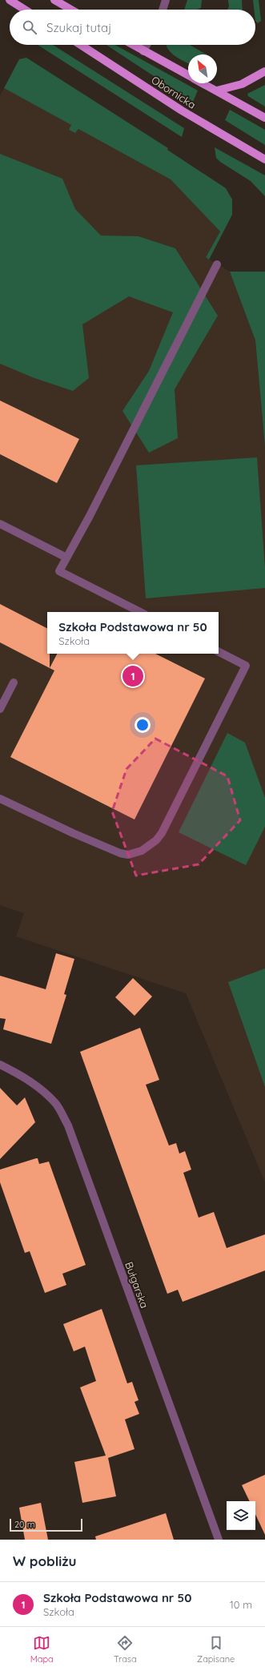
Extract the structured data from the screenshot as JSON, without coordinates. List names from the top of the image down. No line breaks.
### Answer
{"streets":{"main road":["Obornicka"],"street":["Bułgarska"]},"scale_bar":"20 m","north":"top left","page":{"search":"Szukaj tutaj","popup":["Szkoła Podstawowa nr 50","Szkoła"],"pins":"1","scale":"20 m","heading":"W pobliżu","list":[{"mark":"1","name":"Szkoła Podstawowa nr 50","note":"Szkoła","value":"10 m"}],"nav":["Mapa","Trasa","Zapisane"]}}
